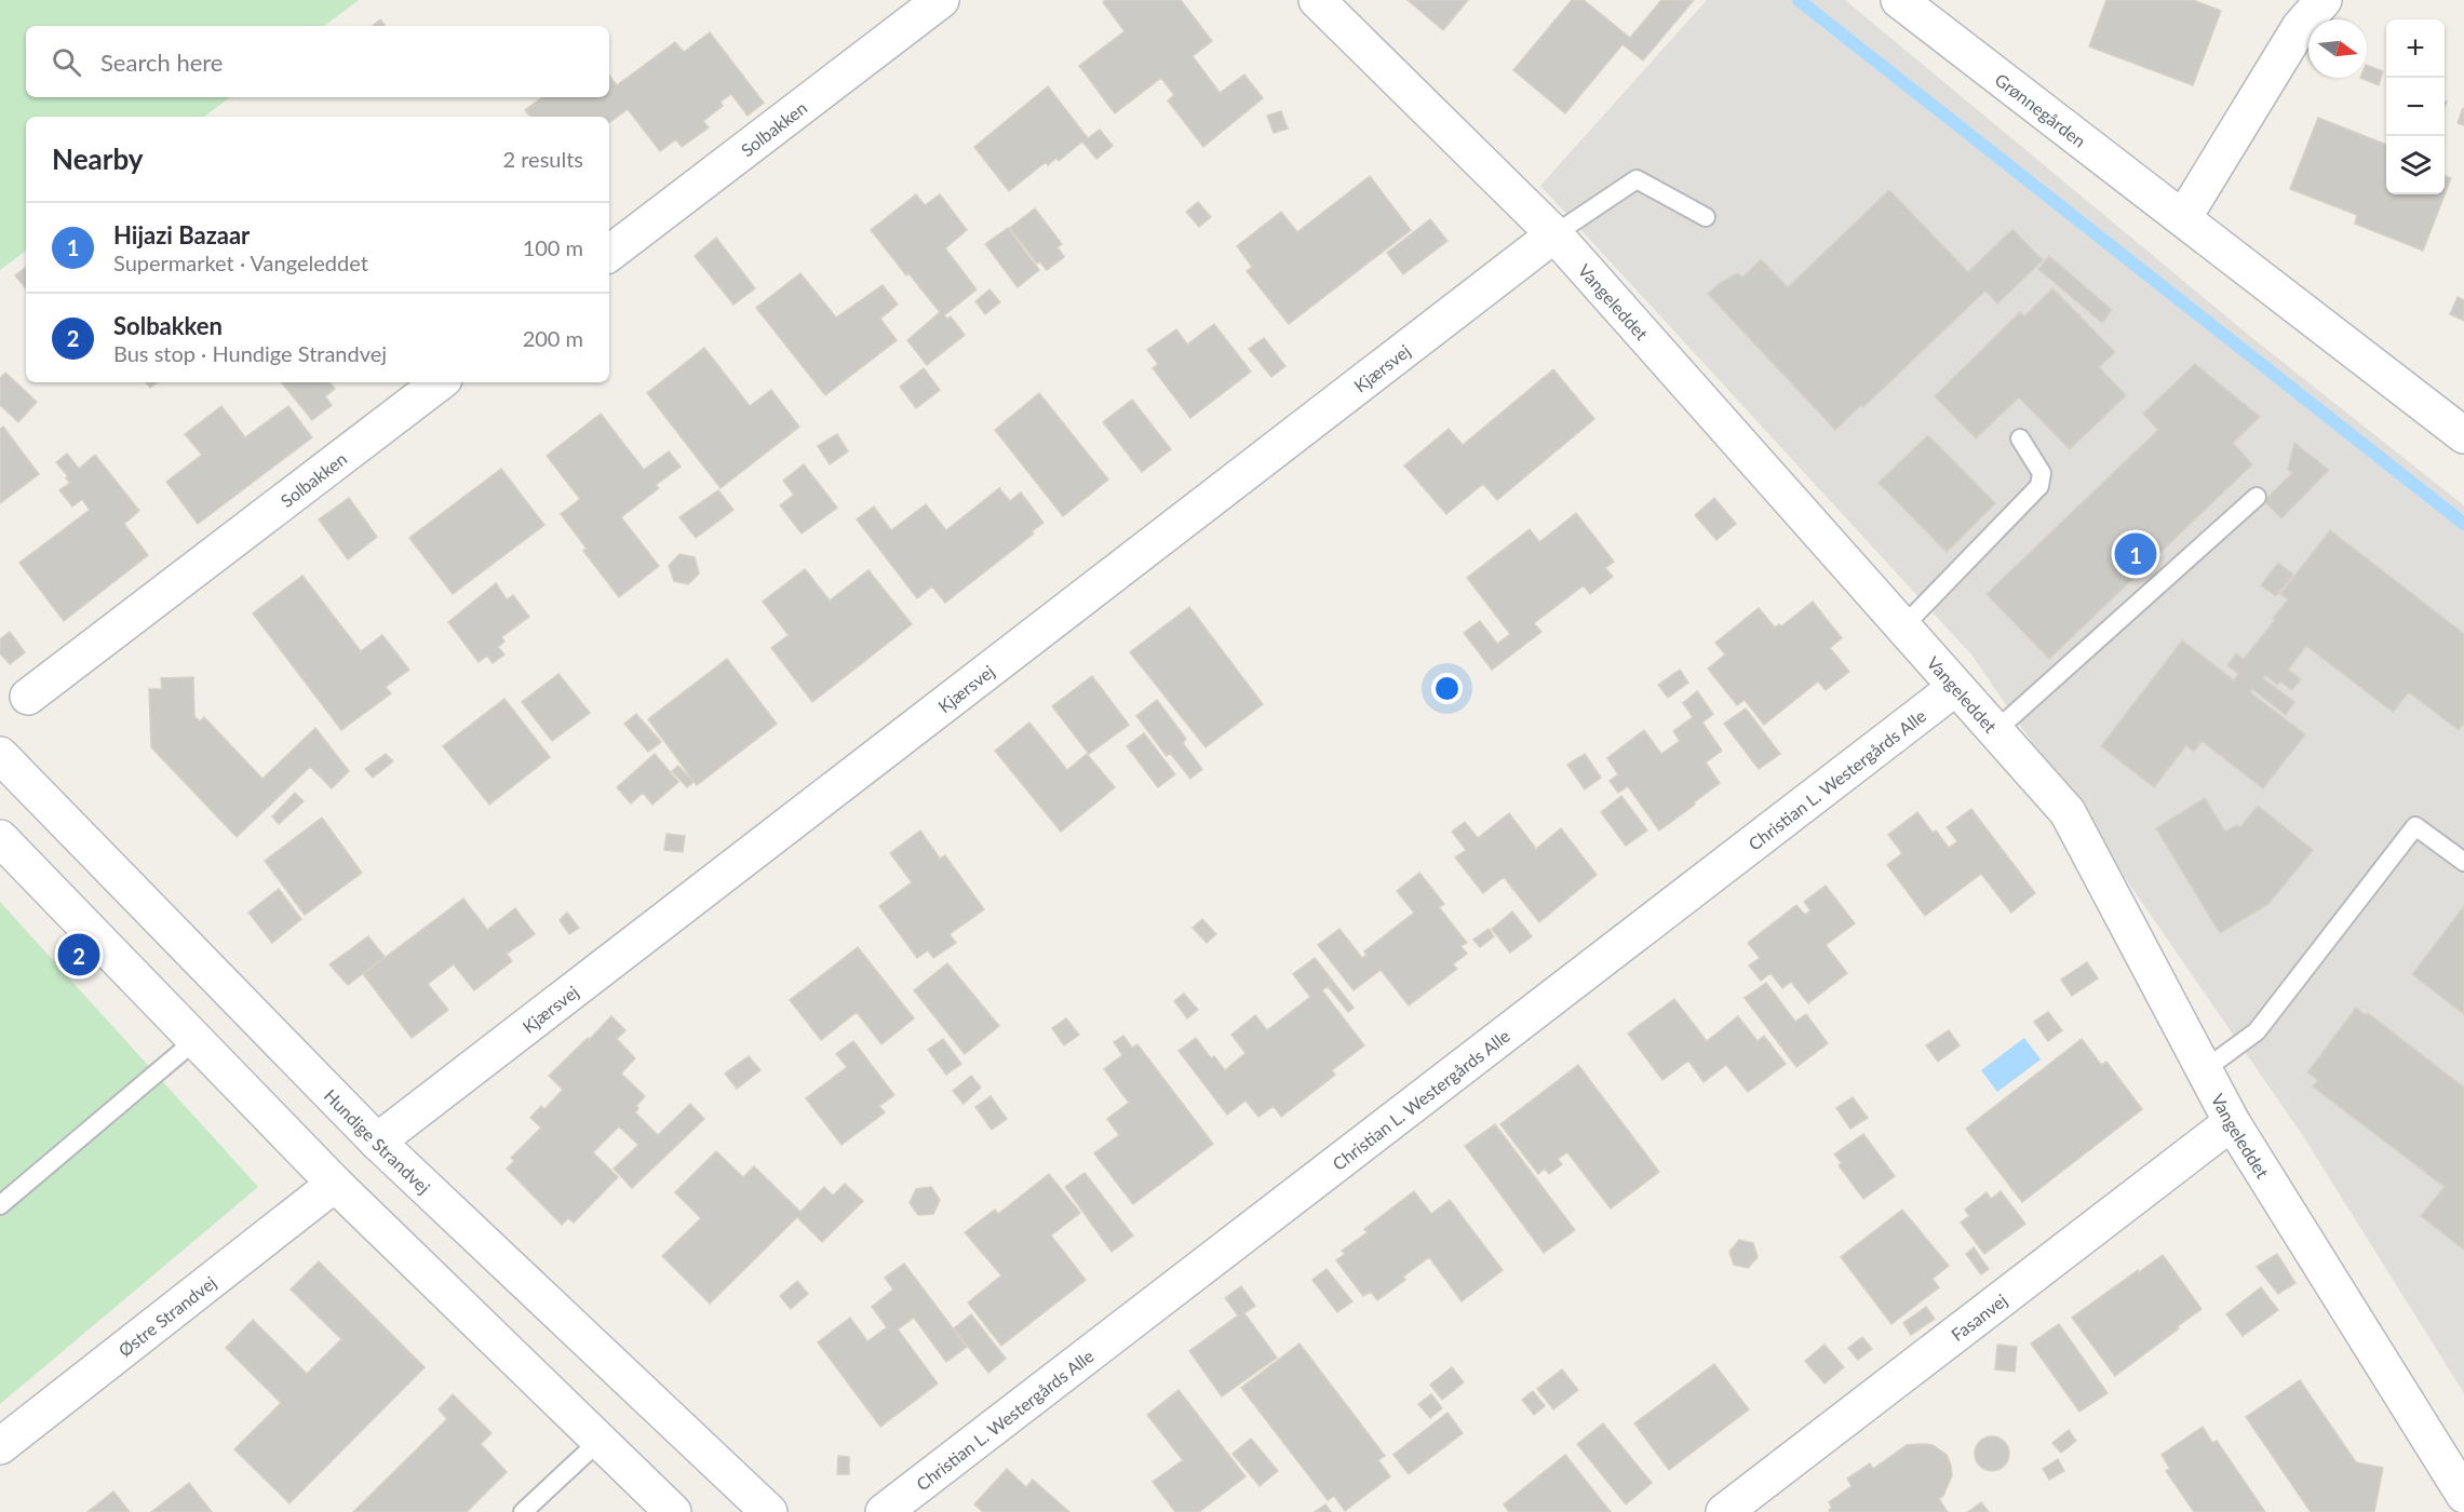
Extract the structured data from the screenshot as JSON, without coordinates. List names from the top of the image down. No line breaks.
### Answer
{"streets":{"street":["Grønnegården","Solbakken","Vangeleddet","Kjærsvej","Christian L. Westergårds Alle","Hundige Strandvej","Østre Strandvej","Fasanvej"]},"crossings":[["Vangeleddet","Kjærsvej"],["Vangeleddet","Christian L. Westergårds Alle"],["Vangeleddet","Fasanvej"],["Kjærsvej","Hundige Strandvej"]],"north":"right","page":{"map_buttons":["+","−"],"search":"Search here","heading":["Nearby","2 results"],"list":[{"mark":"1","name":"Hijazi Bazaar","note":"Supermarket · Vangeleddet","value":"100 m"},{"mark":"2","name":"Solbakken","note":"Bus stop · Hundige Strandvej","value":"200 m"}],"pins":["1","2"]}}
